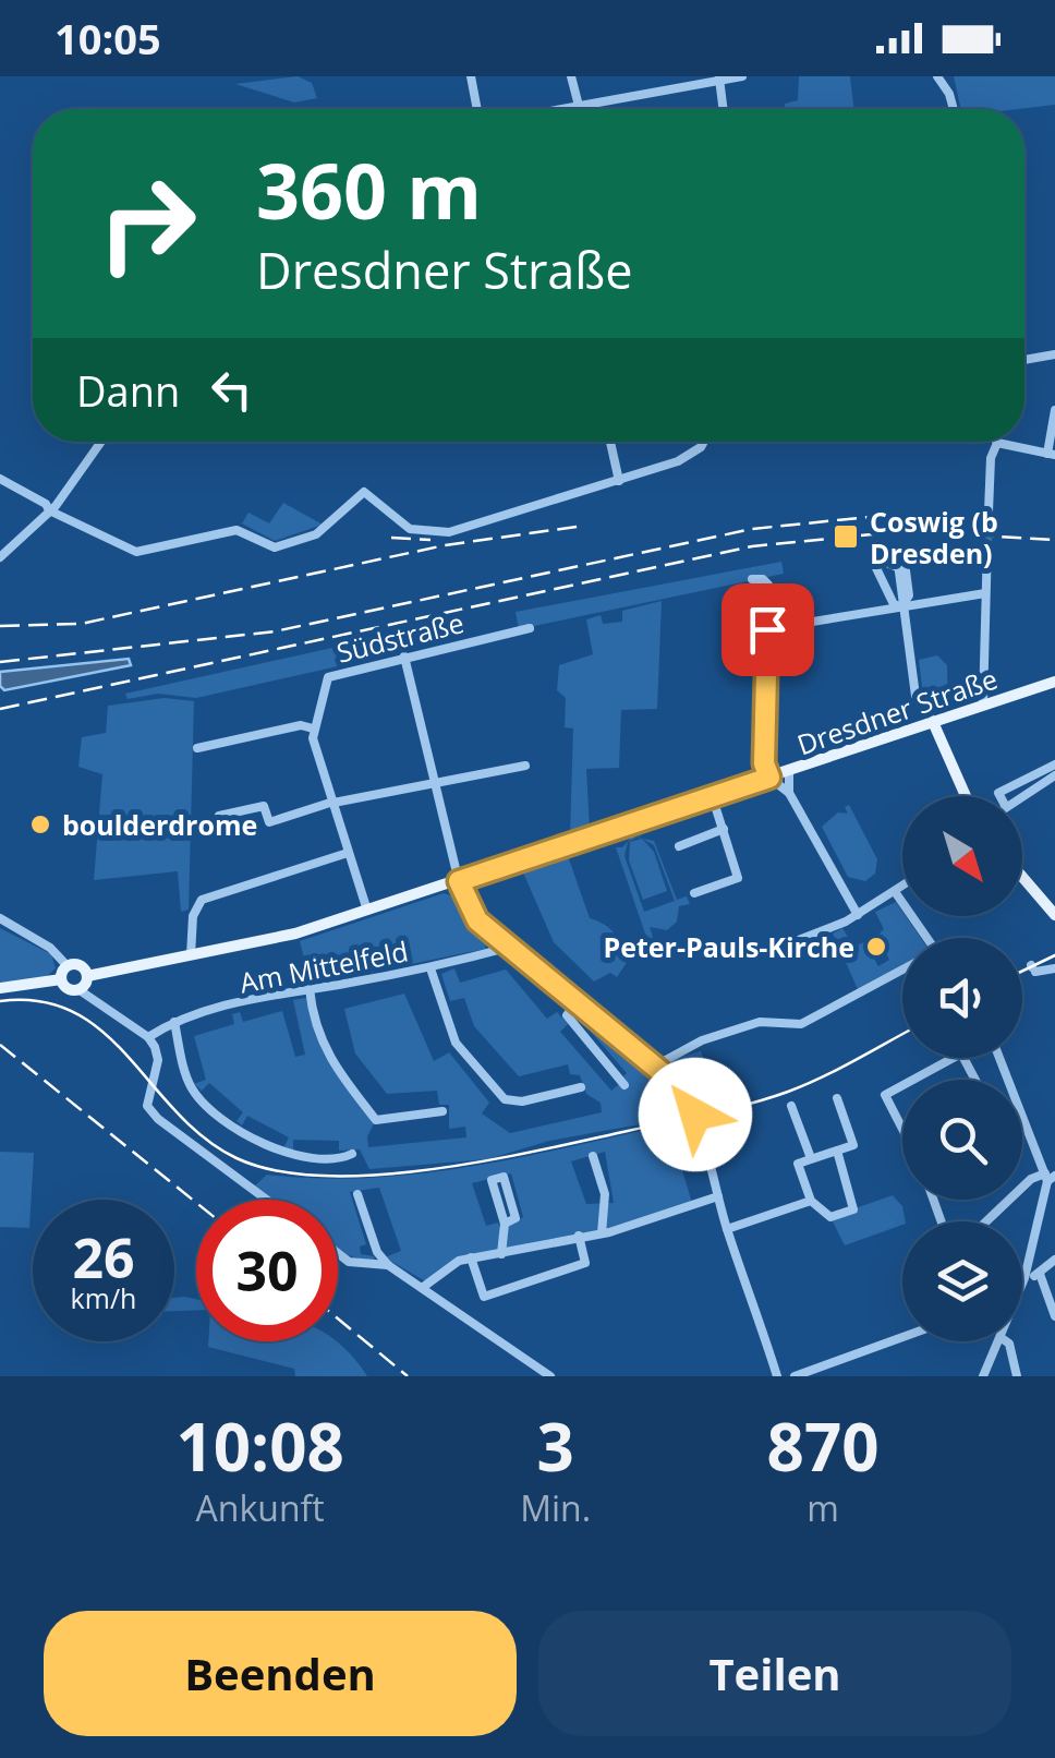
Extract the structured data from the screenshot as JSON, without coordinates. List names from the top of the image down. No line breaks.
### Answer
{"streets":{"main road":["Dresdner Straße"],"street":["Südstraße","Am Mittelfeld"]},"places":{"transit":["Coswig (b Dresden)"],"other":["boulderdrome","Peter-Pauls-Kirche"]},"north":"bottom right","page":{"status":"10:05","turn":["360 m","Dresdner Straße"],"then":"Dann","speed":"26 km/h","limit":"30","eta":["10:08","Ankunft","3","Min.","870","m"],"buttons":["Beenden","Teilen"]}}
